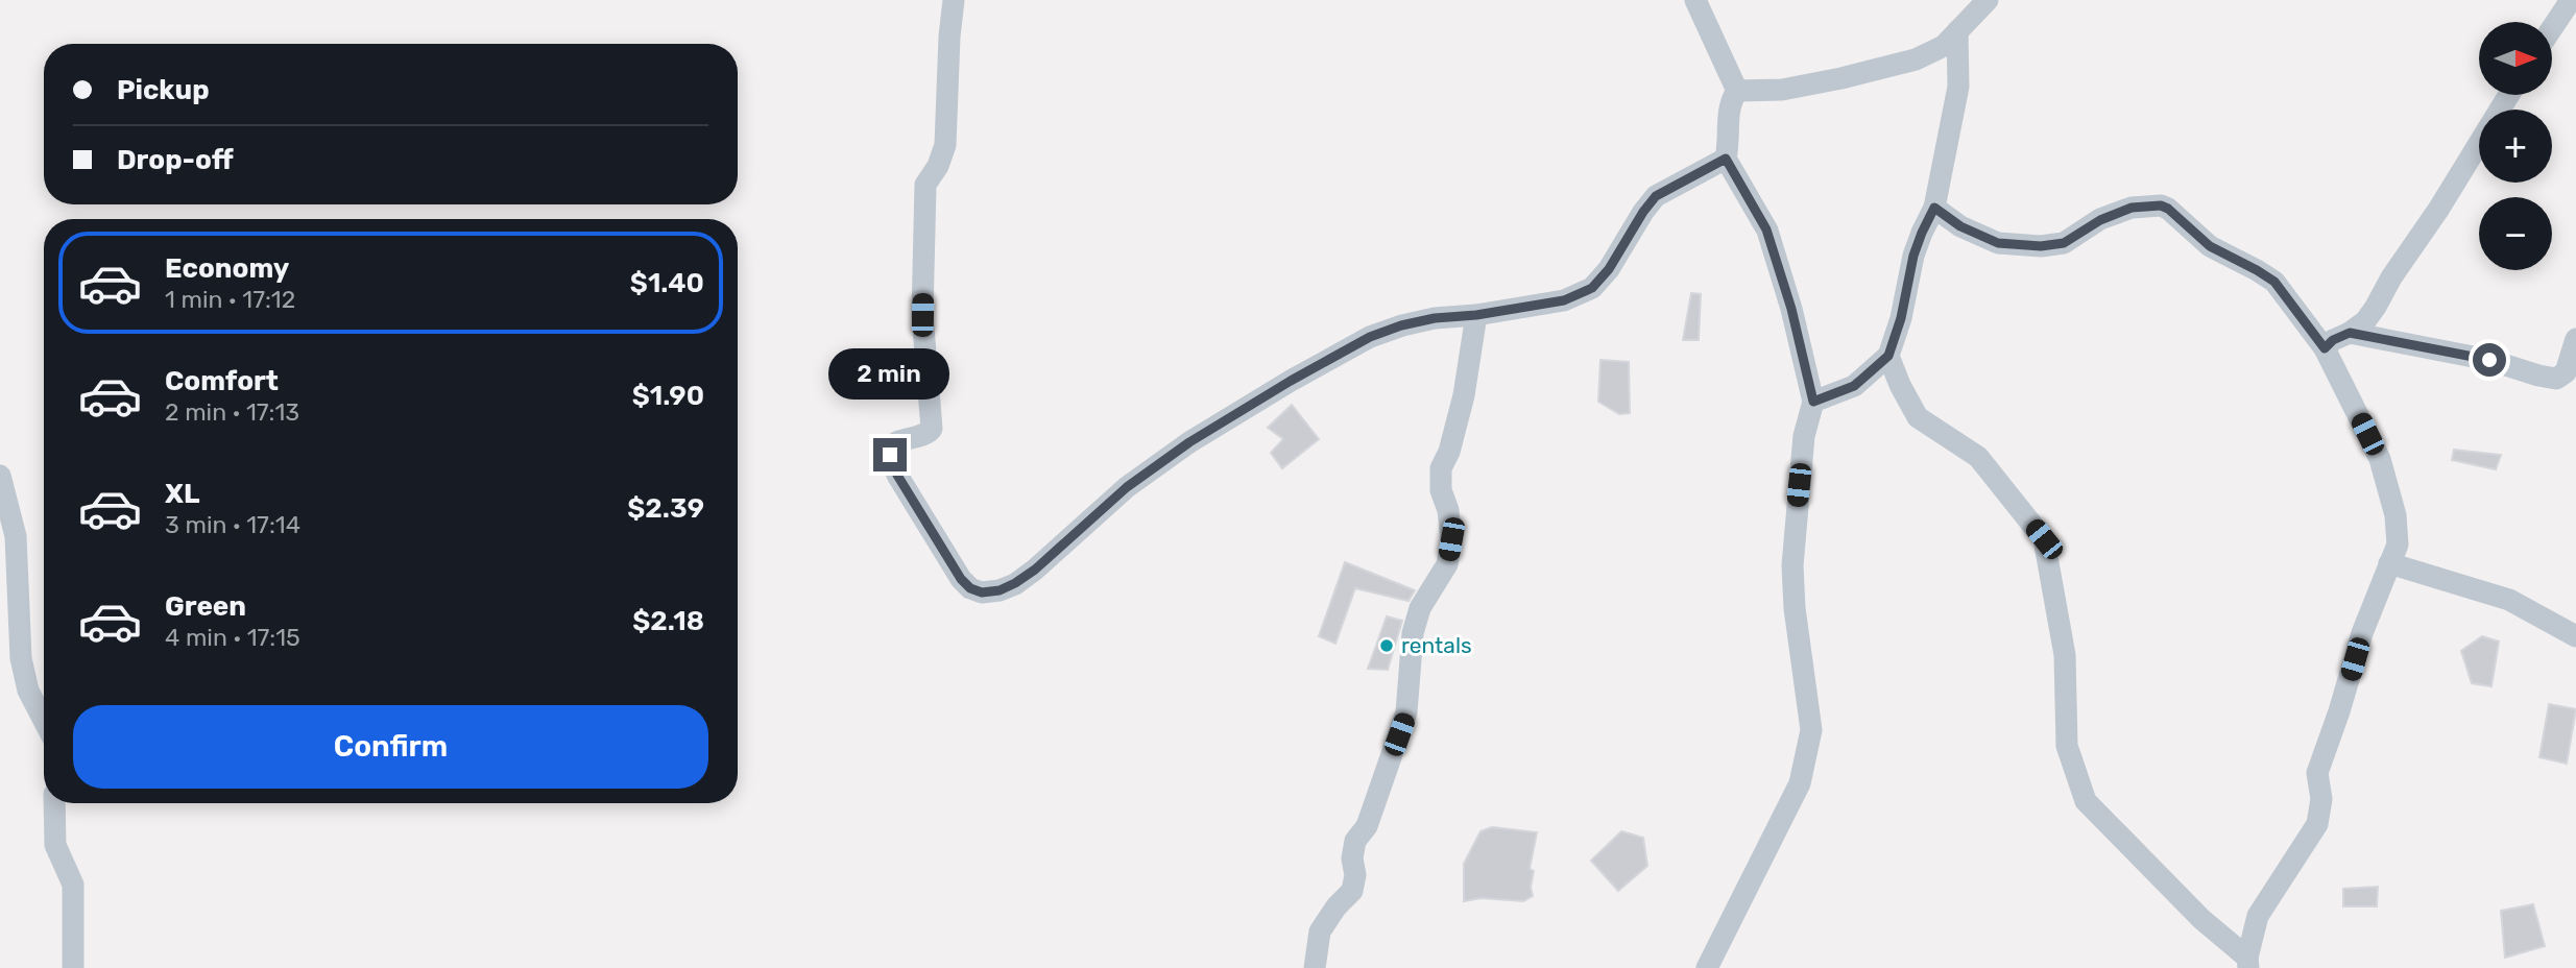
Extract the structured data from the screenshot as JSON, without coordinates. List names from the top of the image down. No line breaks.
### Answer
{"places":["rentals"],"north":"right","page":{"map_buttons":["+","−"],"banner":["Pickup","Drop-off"],"list":[{"name":"Economy","note":"1 min · 17:12","value":"$1.40"},{"name":"Comfort","note":"2 min · 17:13","value":"$1.90"},{"name":"XL","note":"3 min · 17:14","value":"$2.39"},{"name":"Green","note":"4 min · 17:15","value":"$2.18"}],"bubble":"2 min","buttons":"Confirm"}}
